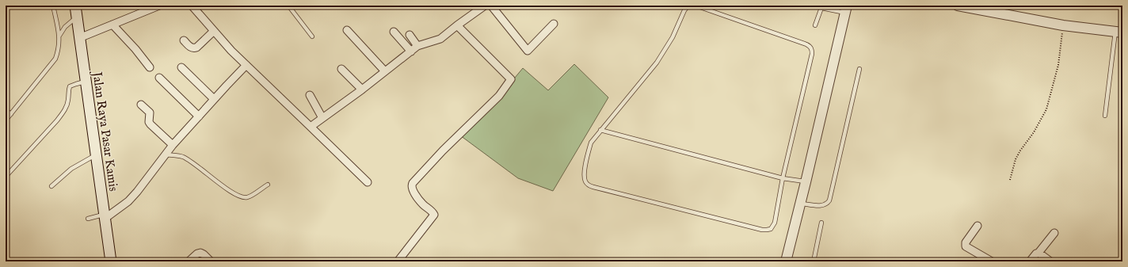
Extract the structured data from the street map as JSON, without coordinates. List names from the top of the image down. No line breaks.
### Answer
{"streets":{"main road":["Jalan Raya Pasar Kamis"]}}
